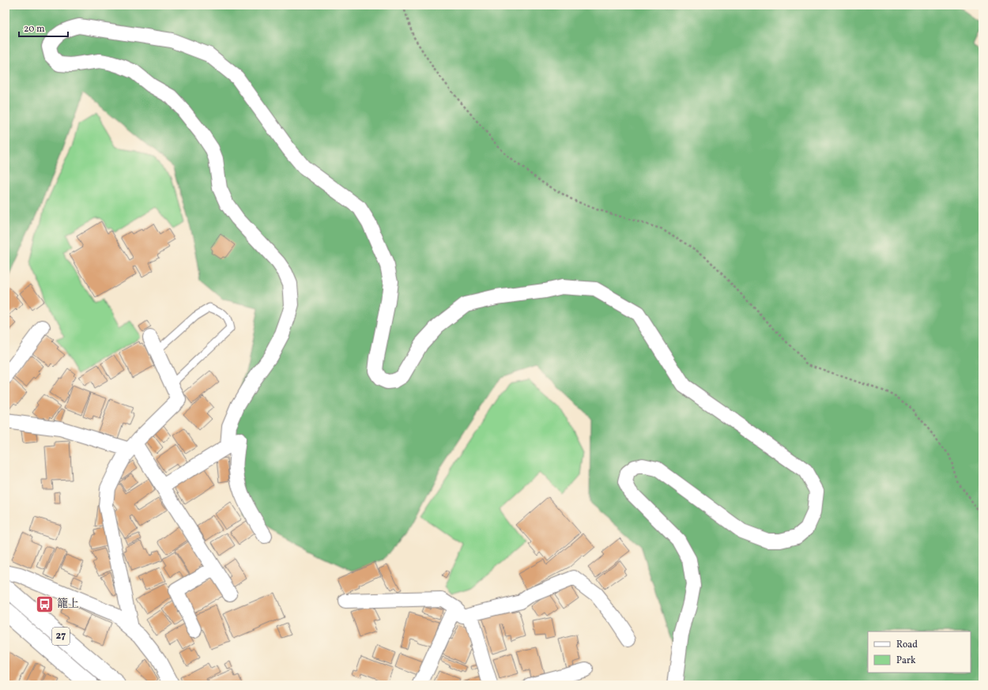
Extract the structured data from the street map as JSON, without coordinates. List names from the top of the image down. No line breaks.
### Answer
{"streets":{"main road":["27"]},"places":{"bus stop":["籠上"]},"legend":["Road","Park"],"scale_bar":"20 m"}
